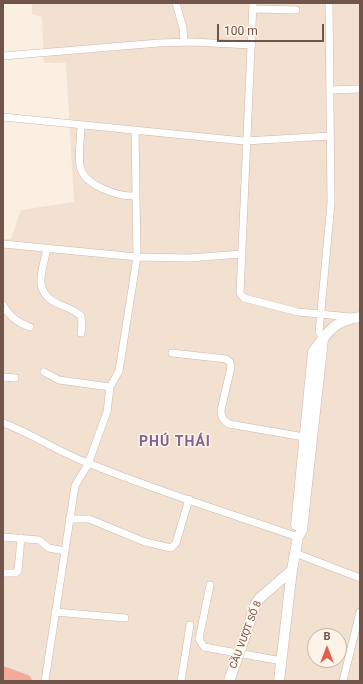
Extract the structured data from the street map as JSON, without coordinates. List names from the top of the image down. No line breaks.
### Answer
{"streets":{"street":["CẦU VƯỢT SỐ 8"]},"districts":["PHÚ THÁI"],"scale_bar":"100 m","north":"top"}
